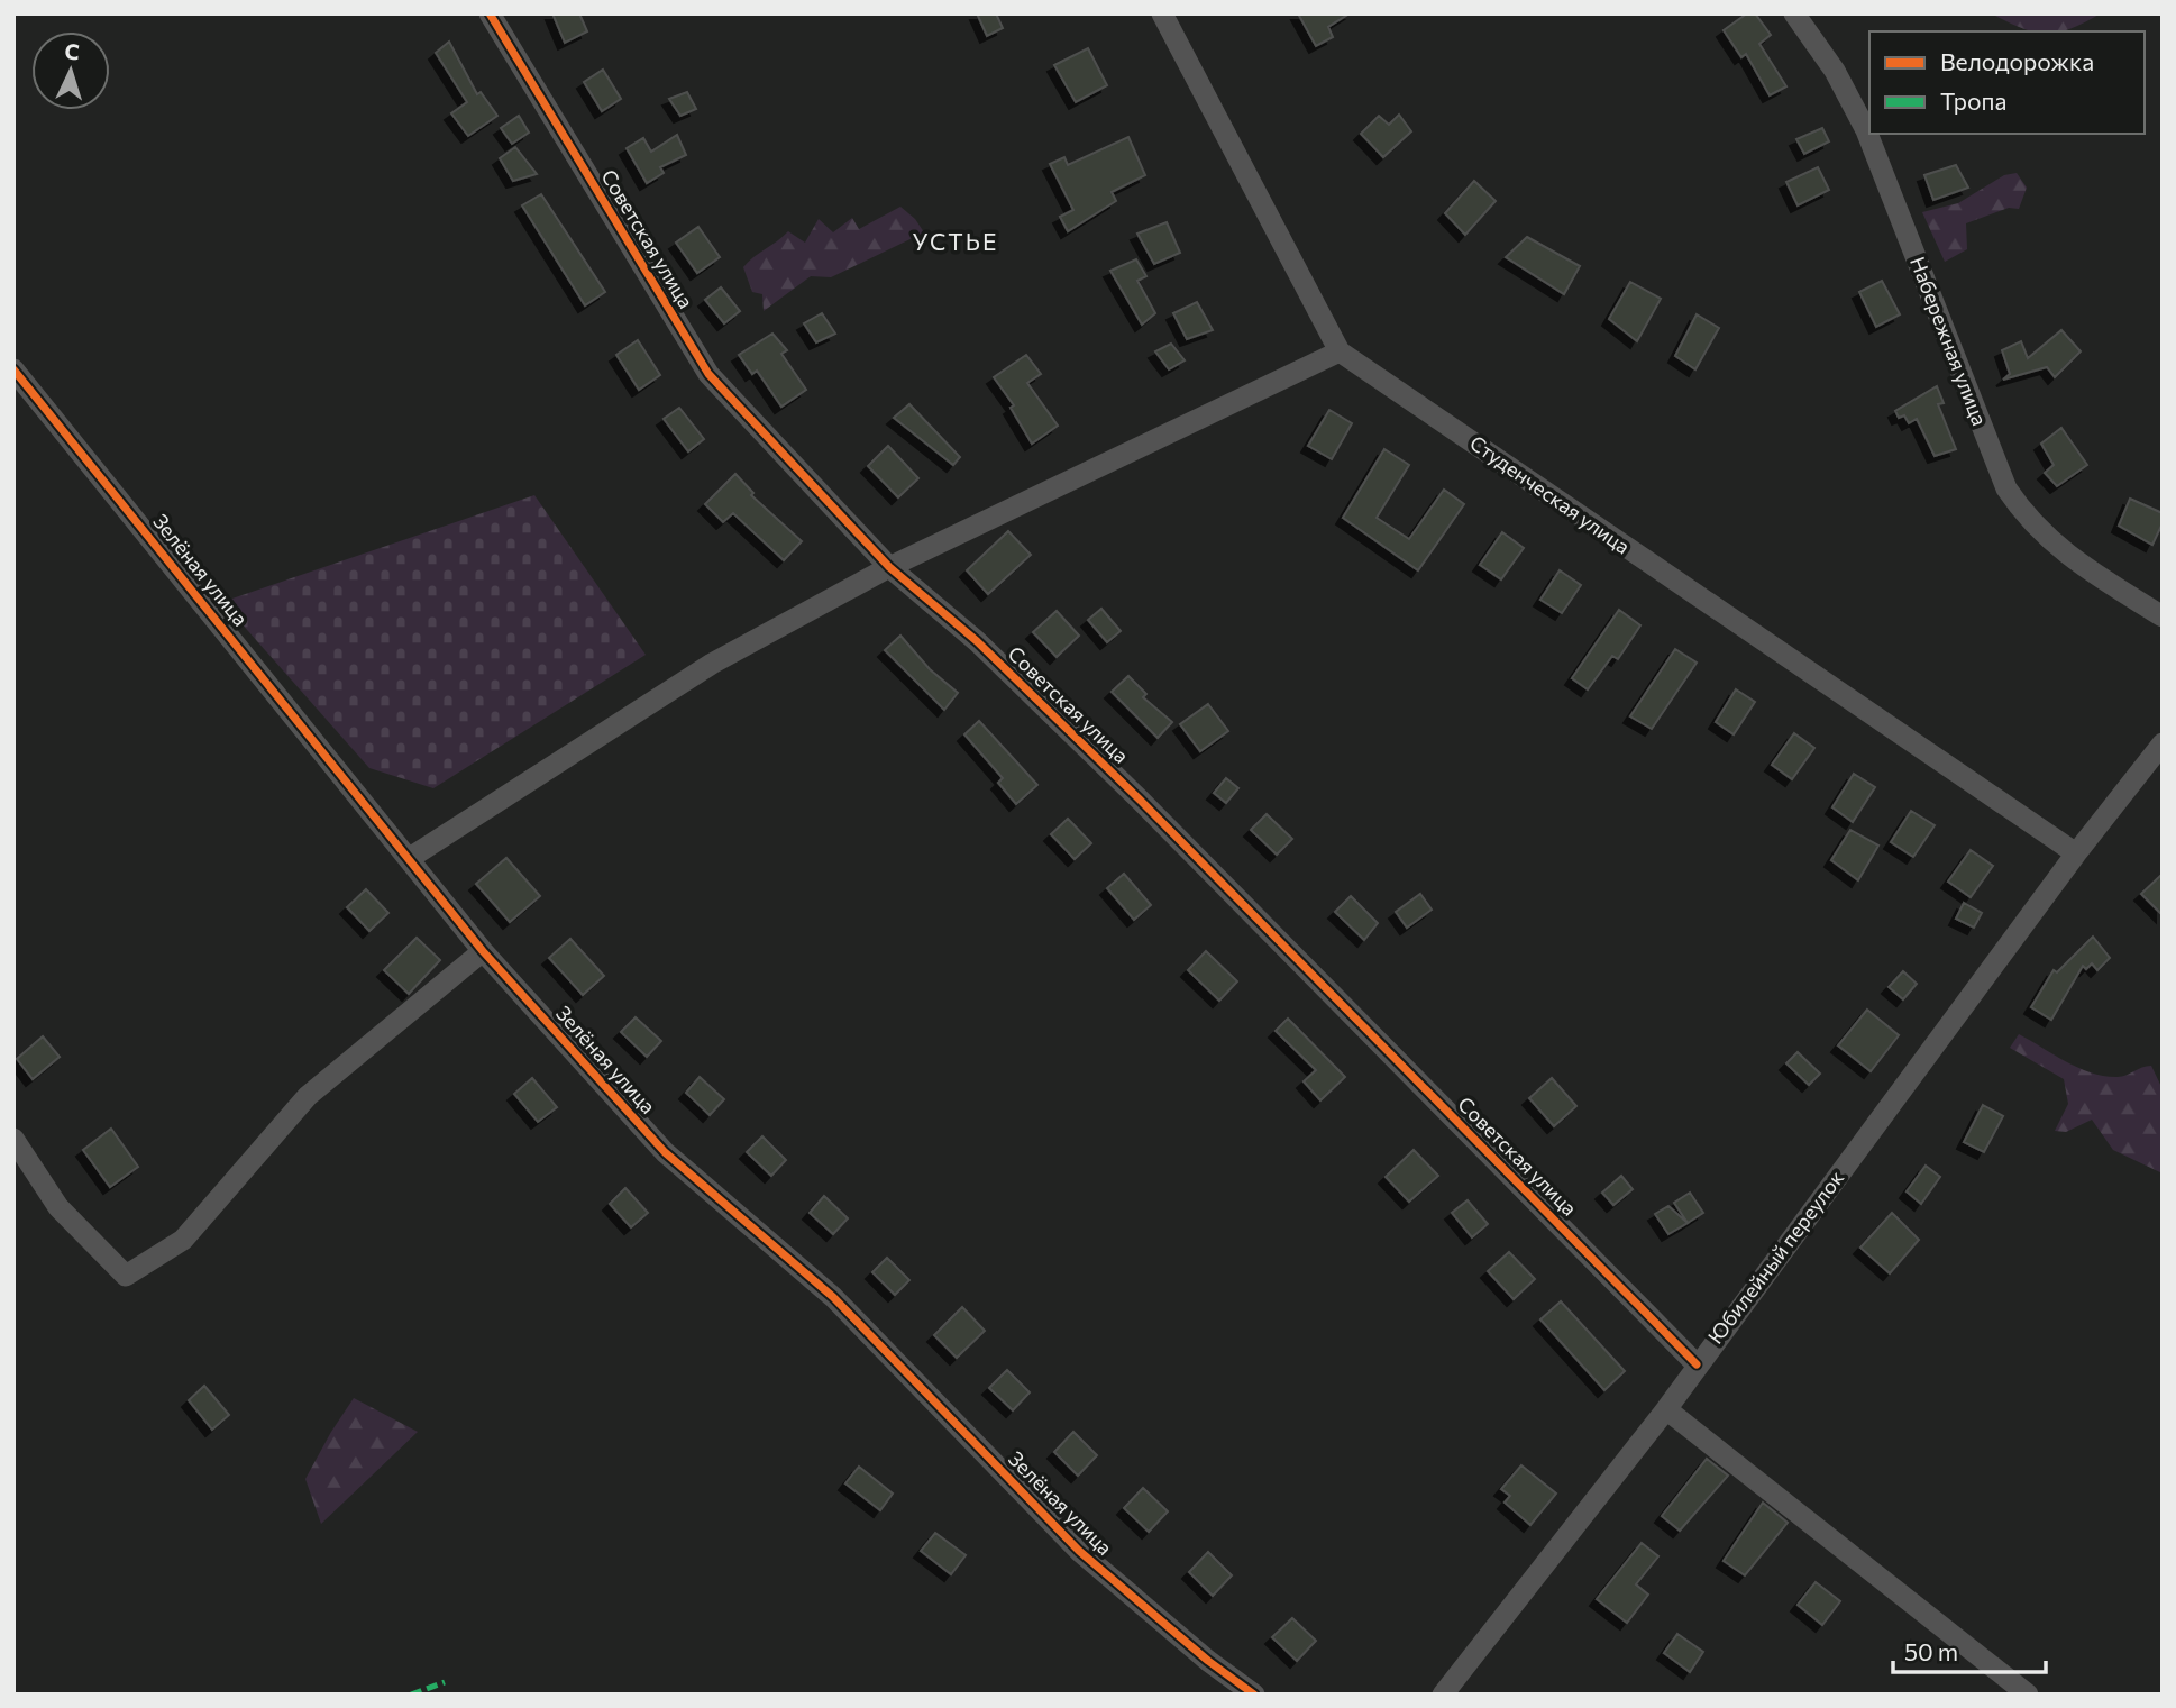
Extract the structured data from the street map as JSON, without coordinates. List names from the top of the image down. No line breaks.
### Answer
{"streets":{"street":["Советская улица","Набережная улица","Студенческая улица","Зелёная улица","Юбилейный переулок"]},"crossings":[["Советская улица","Юбилейный переулок"],["Студенческая улица","Юбилейный переулок"]],"districts":["УСТЬЕ"],"legend":["Велодорожка","Тропа"],"scale_bar":"50 m","north":"top"}
